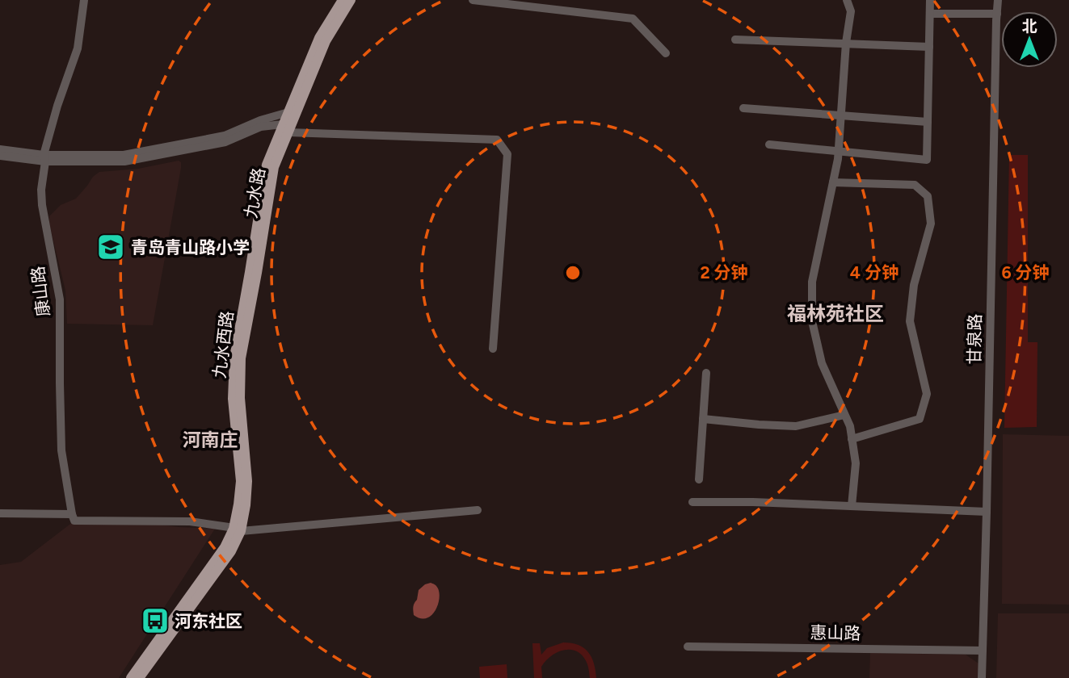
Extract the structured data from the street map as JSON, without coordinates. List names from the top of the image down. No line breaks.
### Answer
{"streets":{"main road":["九水西路"],"street":["康山路","甘泉路","惠山路"]},"crossings":[["甘泉路","惠山路"]],"districts":["福林苑社区","河南庄"],"places":{"school or university":["青岛青山路小学"],"bus stop":["河东社区"]},"north":"top","rings":["2 分钟","4 分钟","6 分钟"]}
